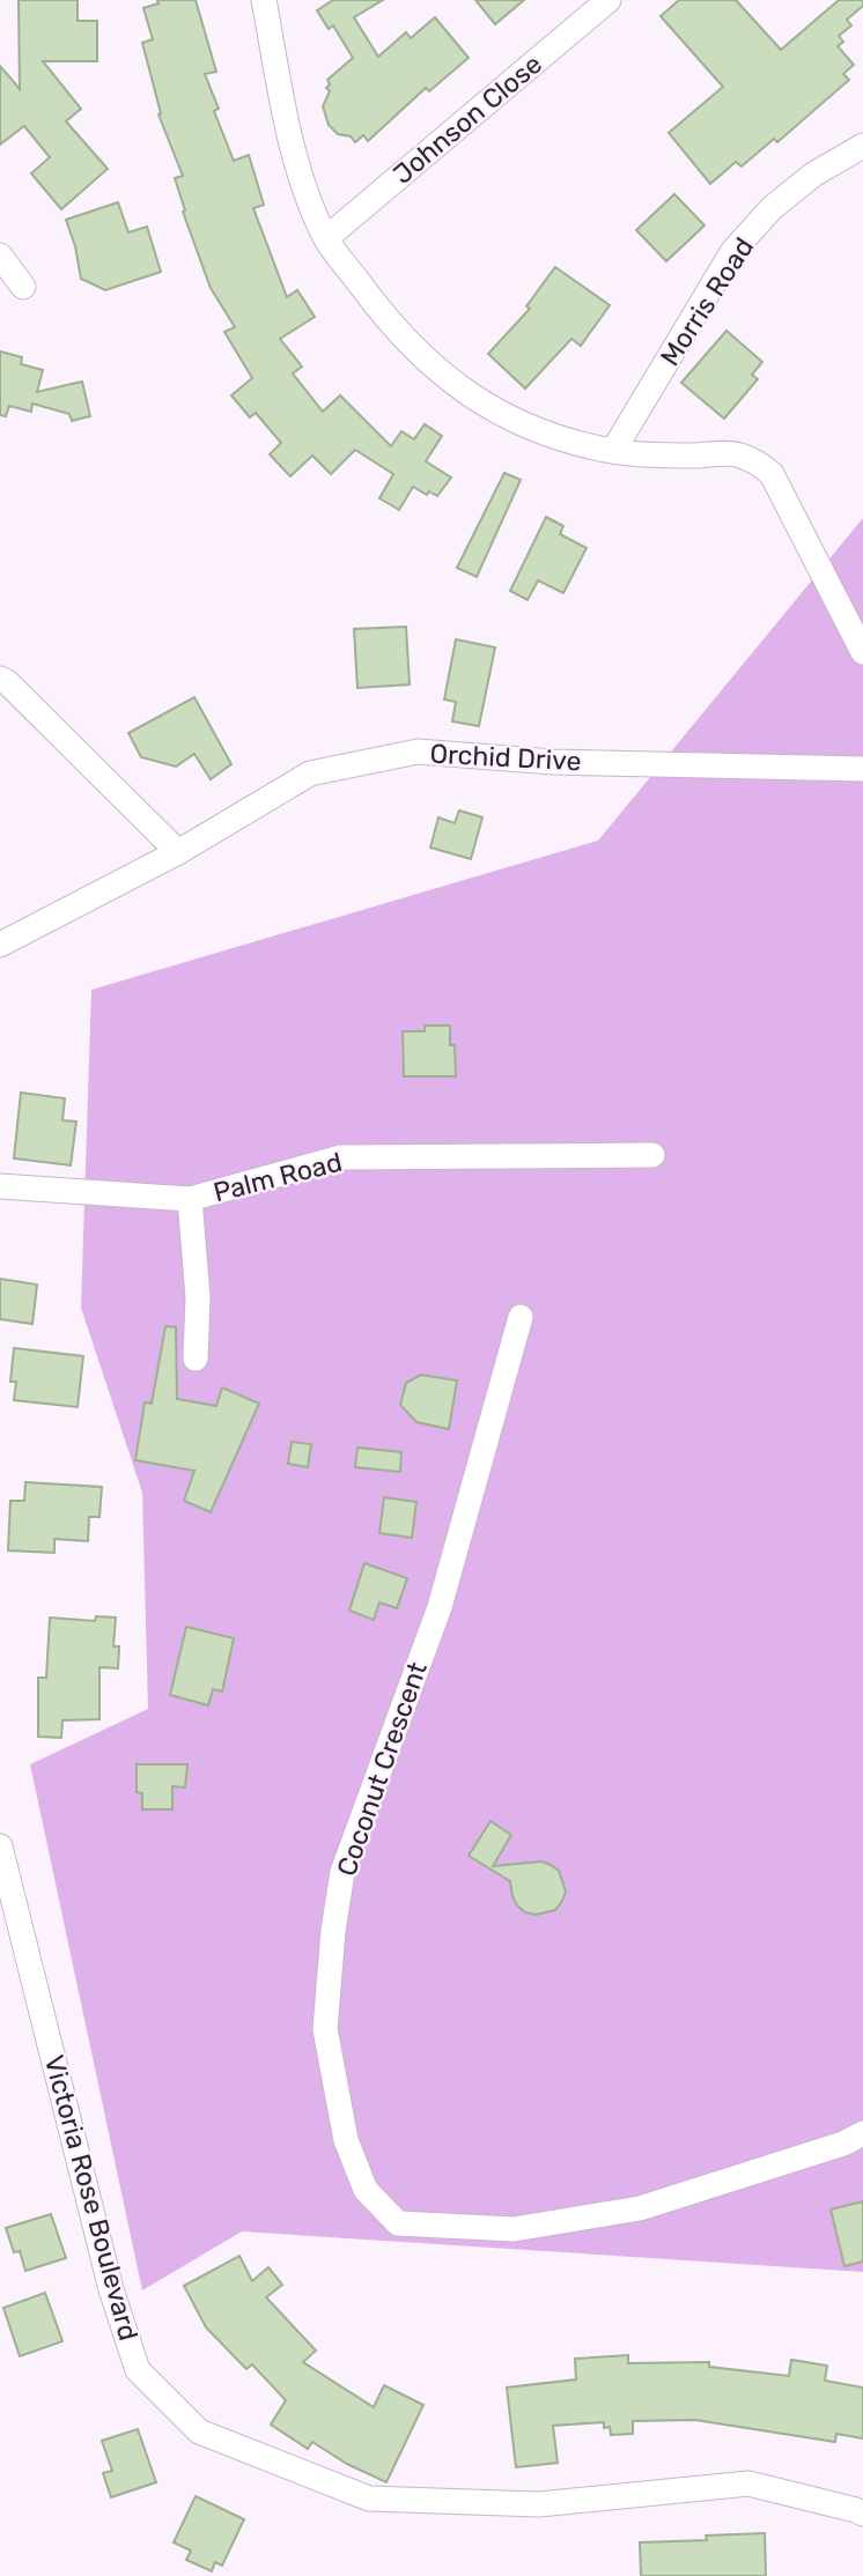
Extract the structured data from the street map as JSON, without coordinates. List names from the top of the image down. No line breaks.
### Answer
{"streets":{"street":["Johnson Close","Morris Road","Orchid Drive","Palm Road","Coconut Crescent","Victoria Rose Boulevard"]}}
